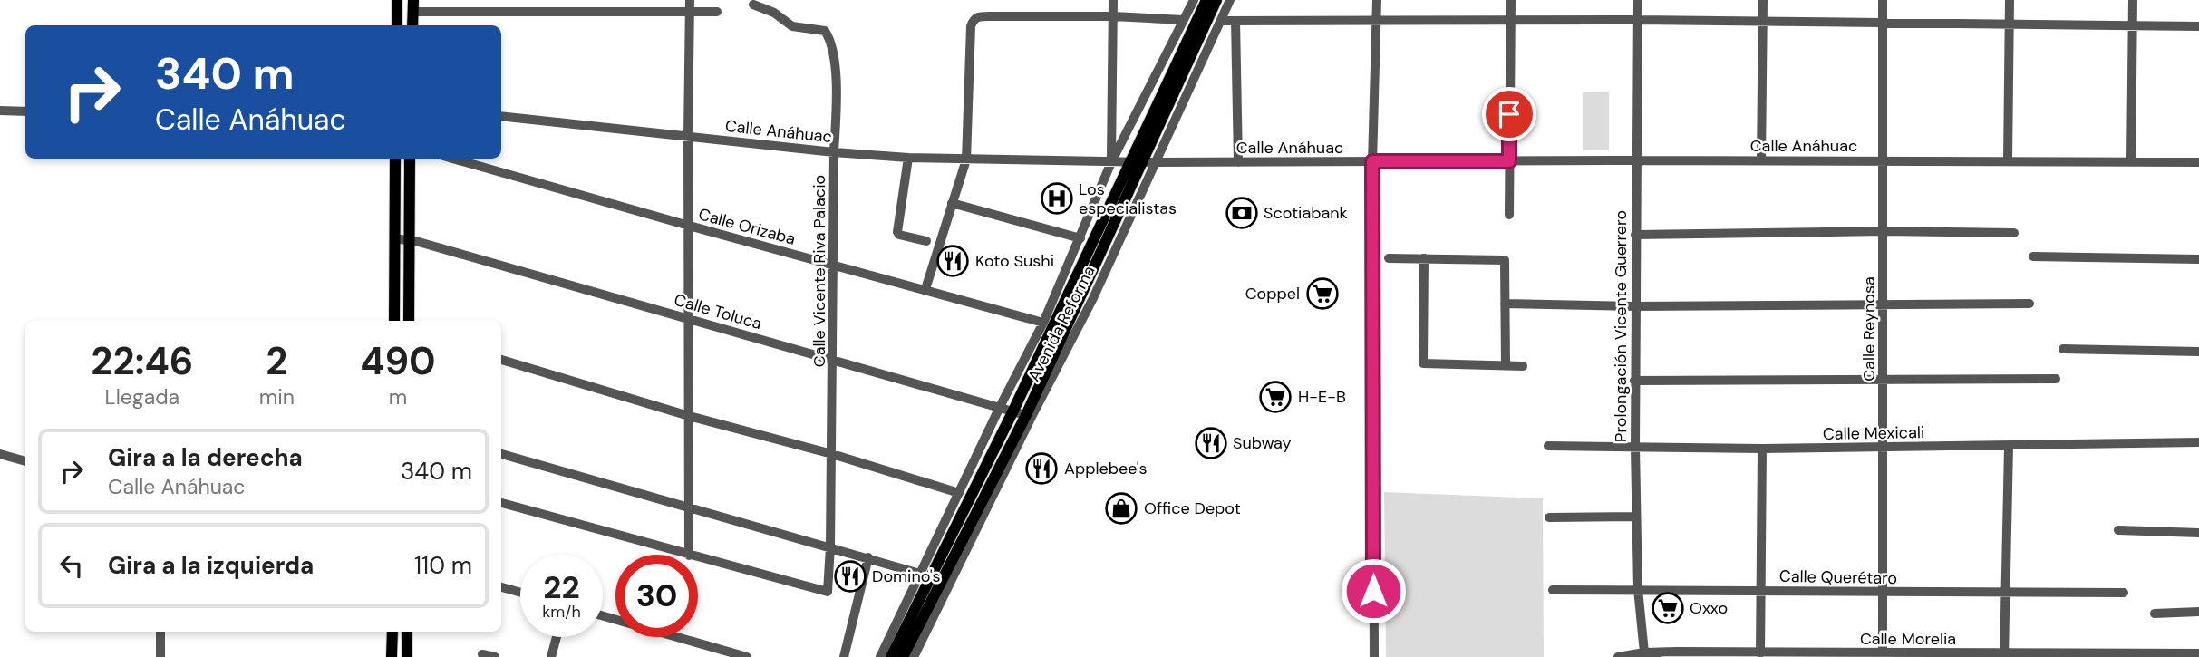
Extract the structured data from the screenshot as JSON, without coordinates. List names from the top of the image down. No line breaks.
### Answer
{"streets":{"main road":["Avenida Reforma"],"street":["Calle Anáhuac","Calle Orizaba","Calle Vicente Riva Palacio","Calle Toluca","Prolongación Vicente Guerrero","Calle Reynosa","Calle Mexicali","Calle Querétaro","Calle Morelia"]},"crossings":[["Calle Anáhuac","Calle Vicente Riva Palacio"],["Calle Anáhuac","Avenida Reforma"],["Calle Anáhuac","Prolongación Vicente Guerrero"],["Calle Anáhuac","Calle Reynosa"],["Calle Orizaba","Calle Vicente Riva Palacio"],["Calle Orizaba","Avenida Reforma"],["Calle Vicente Riva Palacio","Calle Toluca"],["Calle Toluca","Avenida Reforma"],["Prolongación Vicente Guerrero","Calle Mexicali"],["Prolongación Vicente Guerrero","Calle Querétaro"],["Prolongación Vicente Guerrero","Calle Morelia"],["Calle Reynosa","Calle Mexicali"],["Calle Reynosa","Calle Querétaro"],["Calle Reynosa","Calle Morelia"]],"places":{"hospital":["Los especialistas"],"bank":["Scotiabank"],"restaurant":["Koto Sushi","Subway","Applebee's","Domino's"],"supermarket":["Coppel","H-E-B","Oxxo"],"shop":["Office Depot"]},"page":{"turn":["340 m","Calle Anáhuac"],"eta":["22:46","Llegada","2","min","490","m"],"list":[{"name":"Gira a la derecha","note":"Calle Anáhuac","value":"340 m"},{"name":"Gira a la izquierda","value":"110 m"}],"speed":"22 km/h","limit":"30"}}
